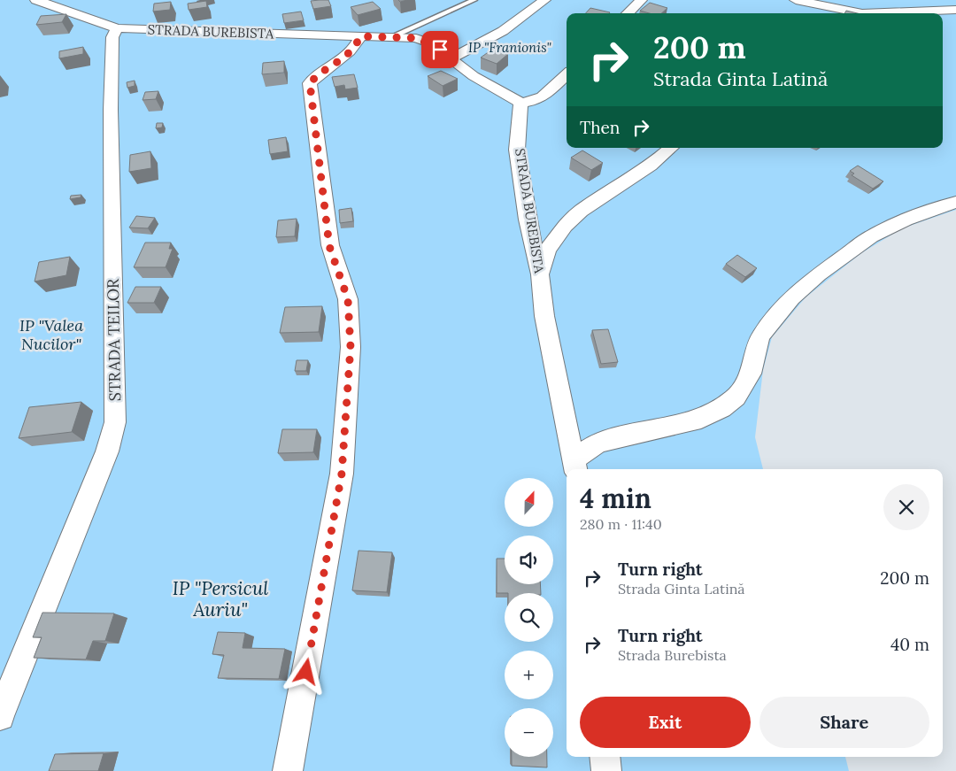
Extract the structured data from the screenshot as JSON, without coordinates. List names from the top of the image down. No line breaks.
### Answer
{"streets":{"street":["STRADA BUREBISTA","STRADA TEILOR"]},"crossings":[["STRADA BUREBISTA","STRADA TEILOR"]],"parks":["IP \"Franionis\"","IP \"Valea Nucilor\"","IP \"Persicul Auriu\""],"north":"top","page":{"turn":["200 m","Strada Ginta Latină"],"then":"Then","heading":["4 min","280 m · 11:40"],"map_buttons":["+","−"],"list":[{"name":"Turn right","note":"Strada Ginta Latină","value":"200 m"},{"name":"Turn right","note":"Strada Burebista","value":"40 m"}],"buttons":["Exit","Share"]}}
